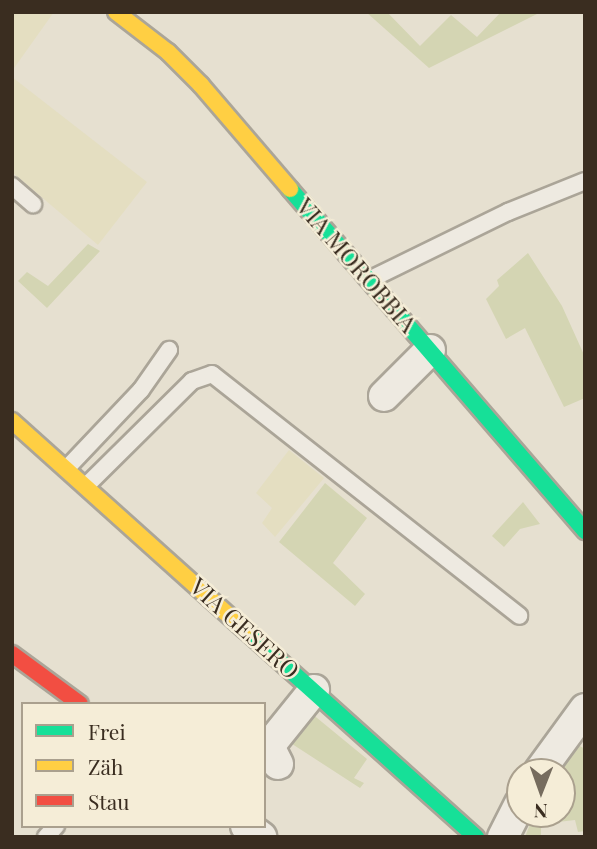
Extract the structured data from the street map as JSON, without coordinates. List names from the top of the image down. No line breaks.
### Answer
{"streets":{"street":["VIA MOROBBIA","VIA GESERO"]},"legend":["Frei","Zäh","Stau"],"north":"bottom"}
